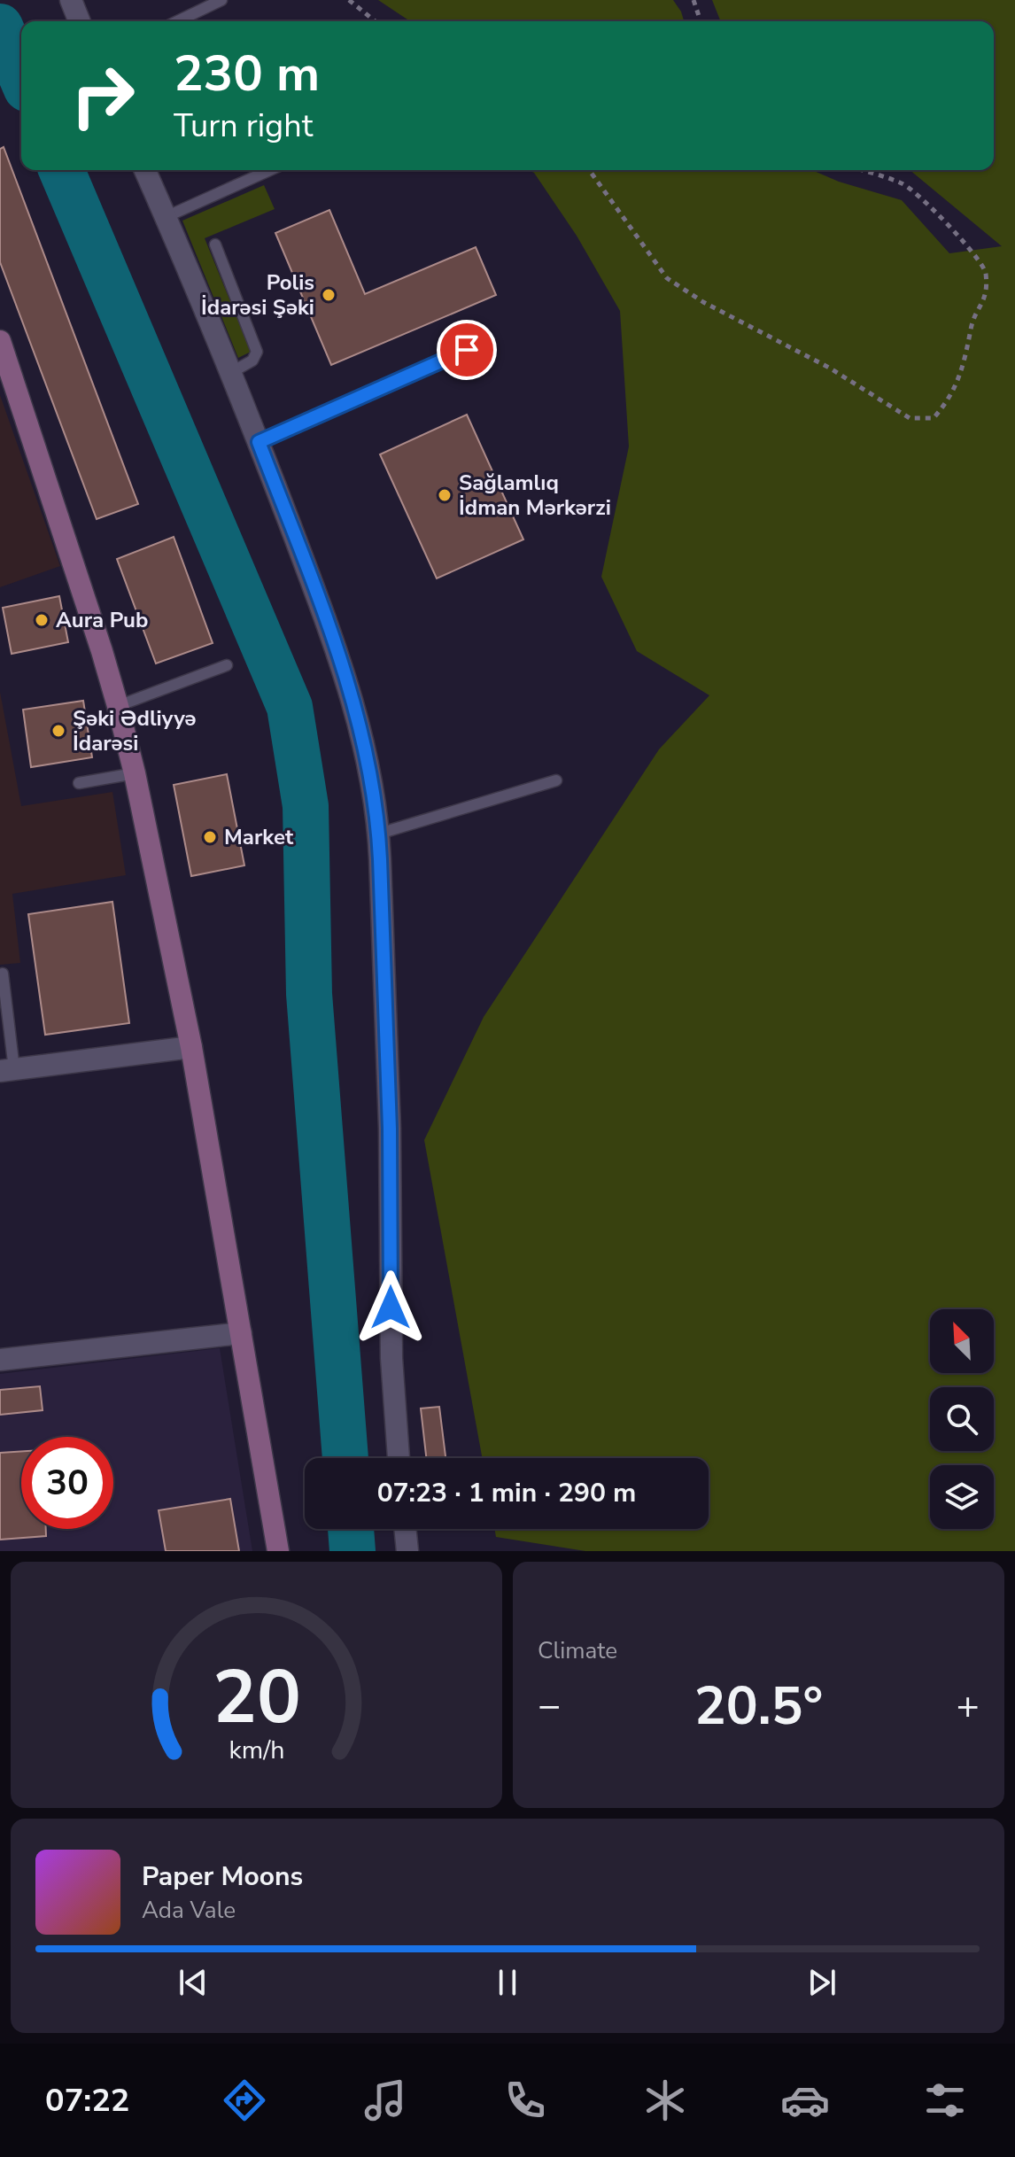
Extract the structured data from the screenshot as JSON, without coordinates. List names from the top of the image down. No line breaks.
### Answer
{"places":["Polis İdarəsi Şəki","Sağlamlıq İdman Mərkərzi","Aura Pub","Şəki Ədliyyə İdarəsi","Market"],"north":"top left","page":{"turn":["230 m","Turn right"],"limit":"30","trip":"07:23 · 1 min · 290 m","tile":"Climate","heat":["−","20.5°","+"],"song":["Paper Moons","Ada Vale"],"tabs":"07:22","gauge":["20","km/h"]}}
